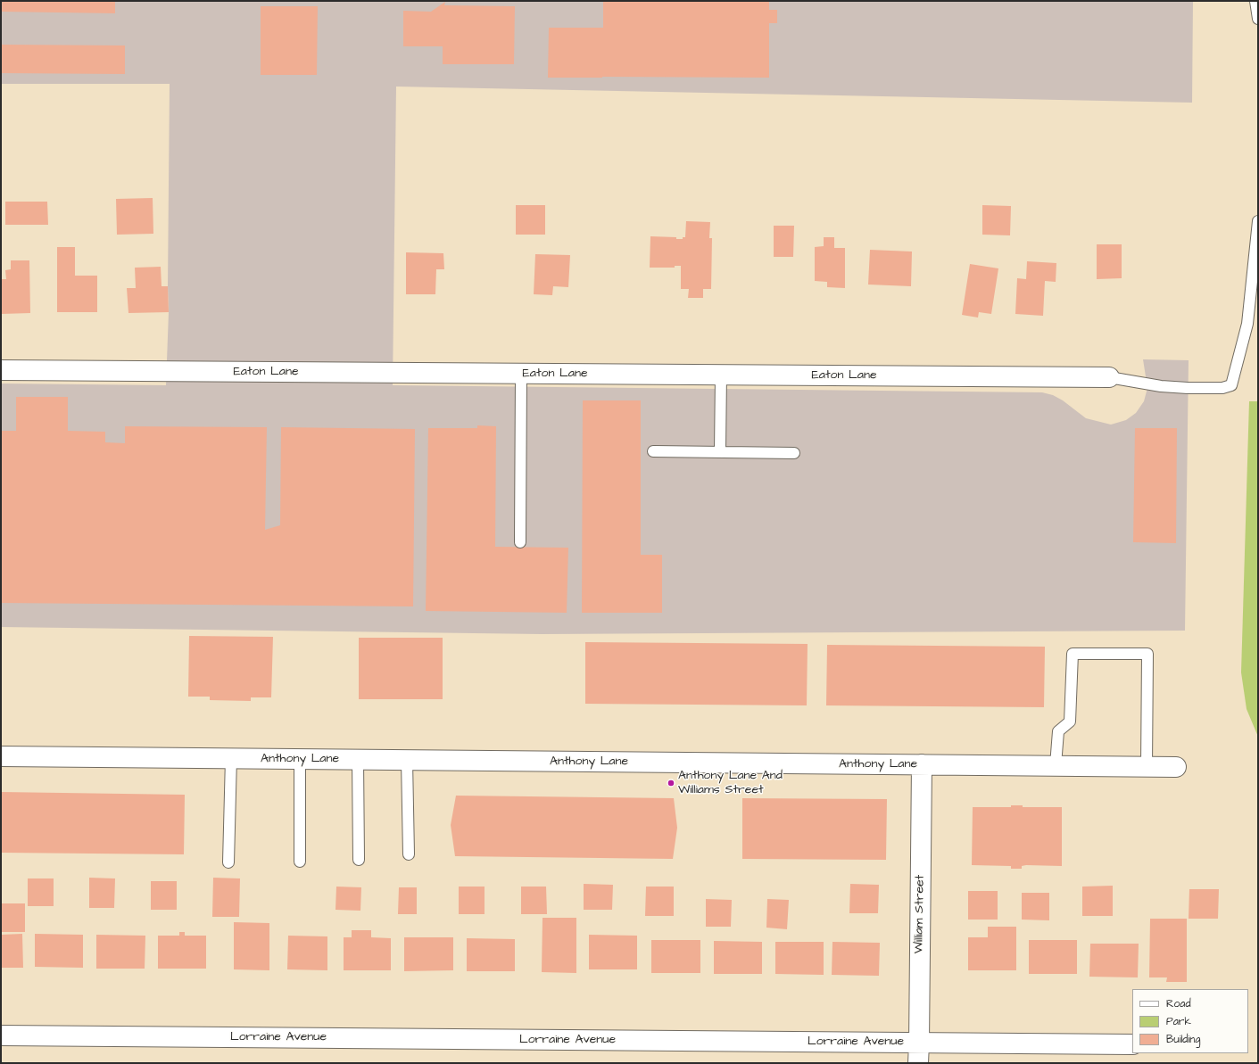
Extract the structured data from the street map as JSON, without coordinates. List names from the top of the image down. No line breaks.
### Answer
{"streets":{"street":["Eaton Lane","Anthony Lane","William Street","Lorraine Avenue"]},"crossings":[["Anthony Lane","William Street"],["William Street","Lorraine Avenue"]],"places":["Anthony Lane And Williams Street"],"legend":["Road","Park","Building"]}
